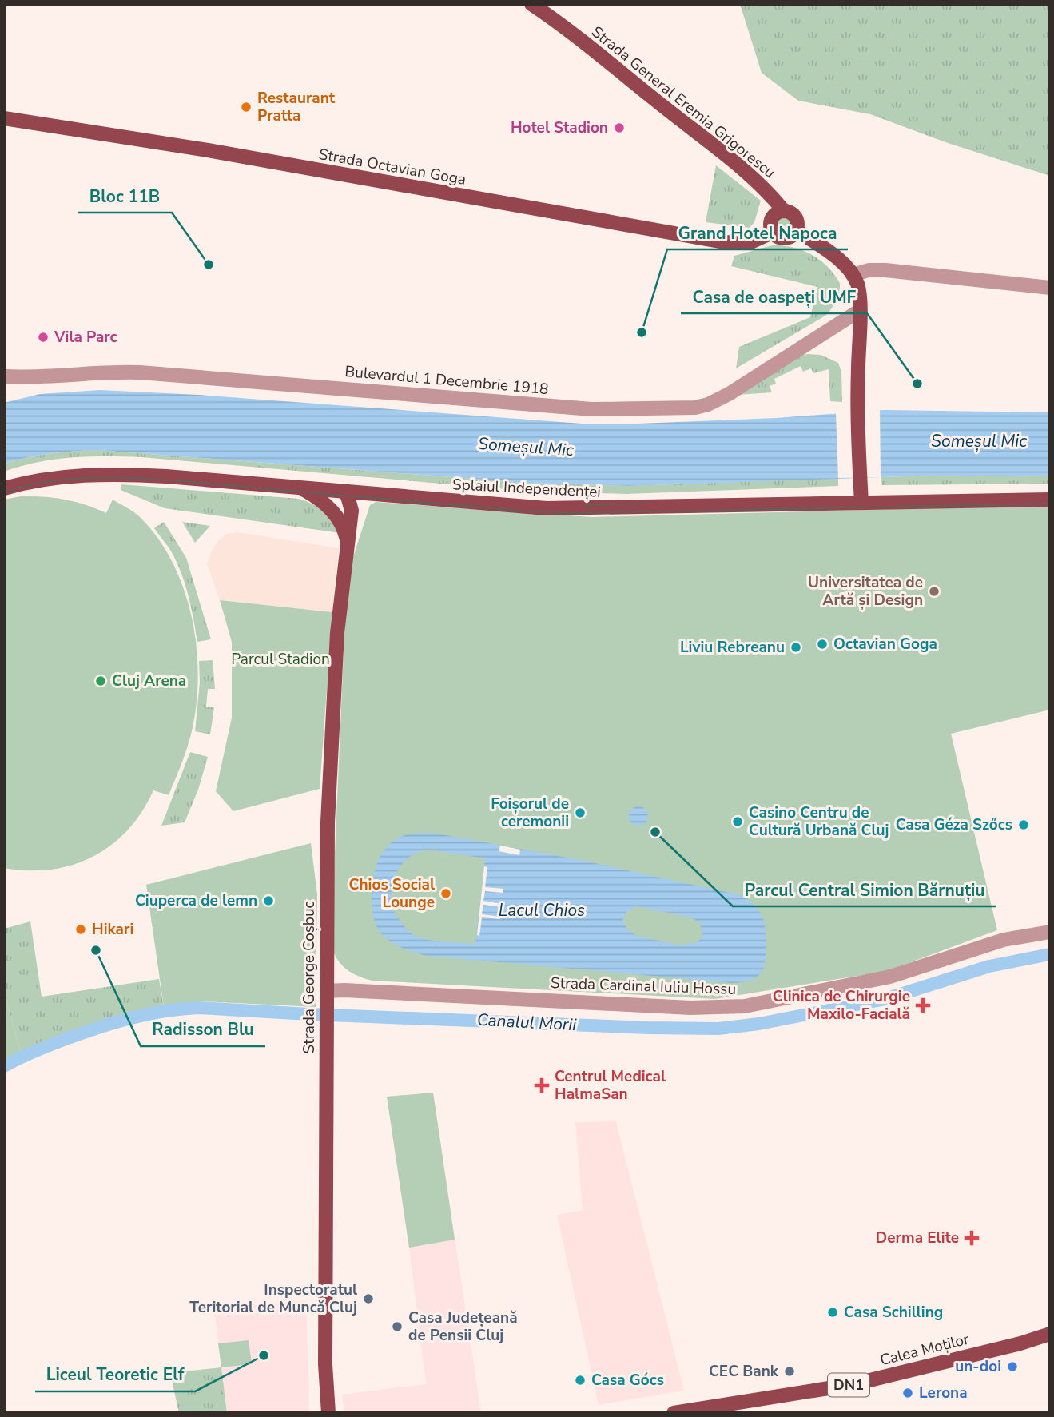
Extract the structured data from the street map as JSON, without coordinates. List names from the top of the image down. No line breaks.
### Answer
{"streets":{"main road":["Strada General Eremia Grigorescu","Strada Octavian Goga","Splaiul Independenței","Strada George Coșbuc","Calea Moților","DN1"],"street":["Bulevardul 1 Decembrie 1918","Strada Cardinal Iuliu Hossu"]},"crossings":[["Strada General Eremia Grigorescu","Strada Octavian Goga"],["Splaiul Independenței","Strada George Coșbuc"],["Strada George Coșbuc","Strada Cardinal Iuliu Hossu"]],"water":["Someșul Mic","Lacul Chios","Canalul Morii"],"parks":["Parcul Stadion"],"places":{"other":["Restaurant Pratta","Hotel Stadion","Bloc 11B","Grand Hotel Napoca","Vila Parc","Casa de oaspeți UMF","Universitatea de Artă și Design","Octavian Goga","Liviu Rebreanu","Cluj Arena","Foișorul de ceremonii","Casino Centru de Cultură Urbană Cluj","Casa Géza Szőcs","Parcul Central Simion Bărnuțiu","Chios Social Lounge","Ciuperca de lemn","Hikari","Radisson Blu","Inspectoratul Teritorial de Muncă Cluj","Casa Schilling","Casa Județeană de Pensii Cluj","Liceul Teoretic Elf","un-doi","CEC Bank","Casa Gócs","Lerona"],"health":["Clinica de Chirurgie Maxilo-Facială","Centrul Medical HalmaSan","Derma Elite"]}}
